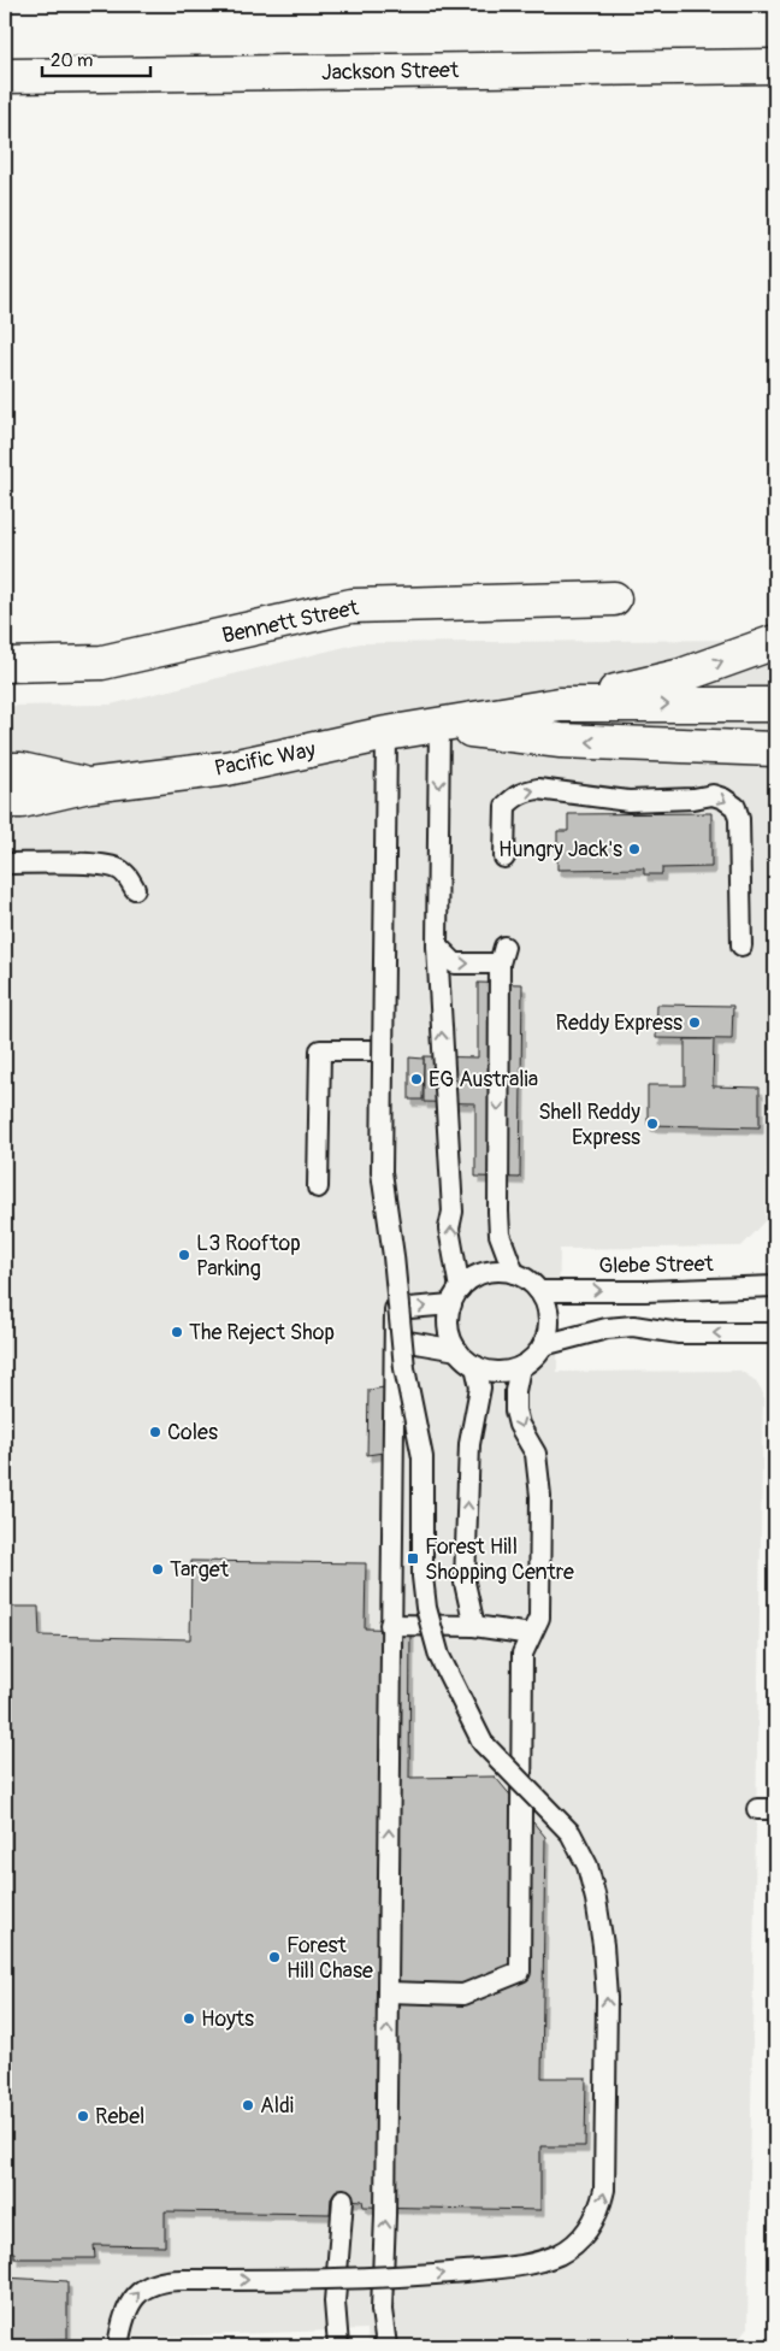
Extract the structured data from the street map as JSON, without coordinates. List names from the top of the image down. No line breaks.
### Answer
{"streets":{"street":["Jackson Street","Bennett Street","Pacific Way"],"lane":["Glebe Street"]},"places":{"other":["Hungry Jack's","Reddy Express","EG Australia","Shell Reddy Express","L3 Rooftop Parking","The Reject Shop","Coles","Target","Forest Hill Chase","Hoyts","Aldi","Rebel"],"transit":["Forest Hill Shopping Centre"]},"scale_bar":"20 m"}
